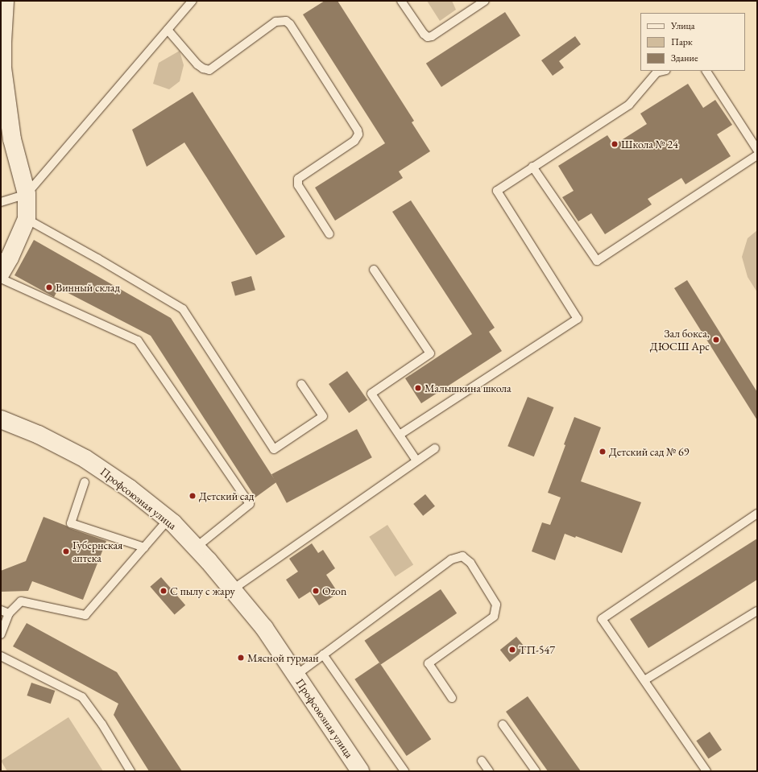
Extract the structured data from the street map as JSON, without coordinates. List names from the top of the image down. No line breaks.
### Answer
{"streets":{"main road":["Профсоюзная улица"]},"places":["Школа № 24","Винный склад","Зал бокса, ДЮСШ Арс","Малышкина школа","Детский сад № 69","Детский сад","Губернская аптека","С пылу с жару","Ozon","ТП-547","Мясной гурман"],"legend":["Улица","Парк","Здание"]}
